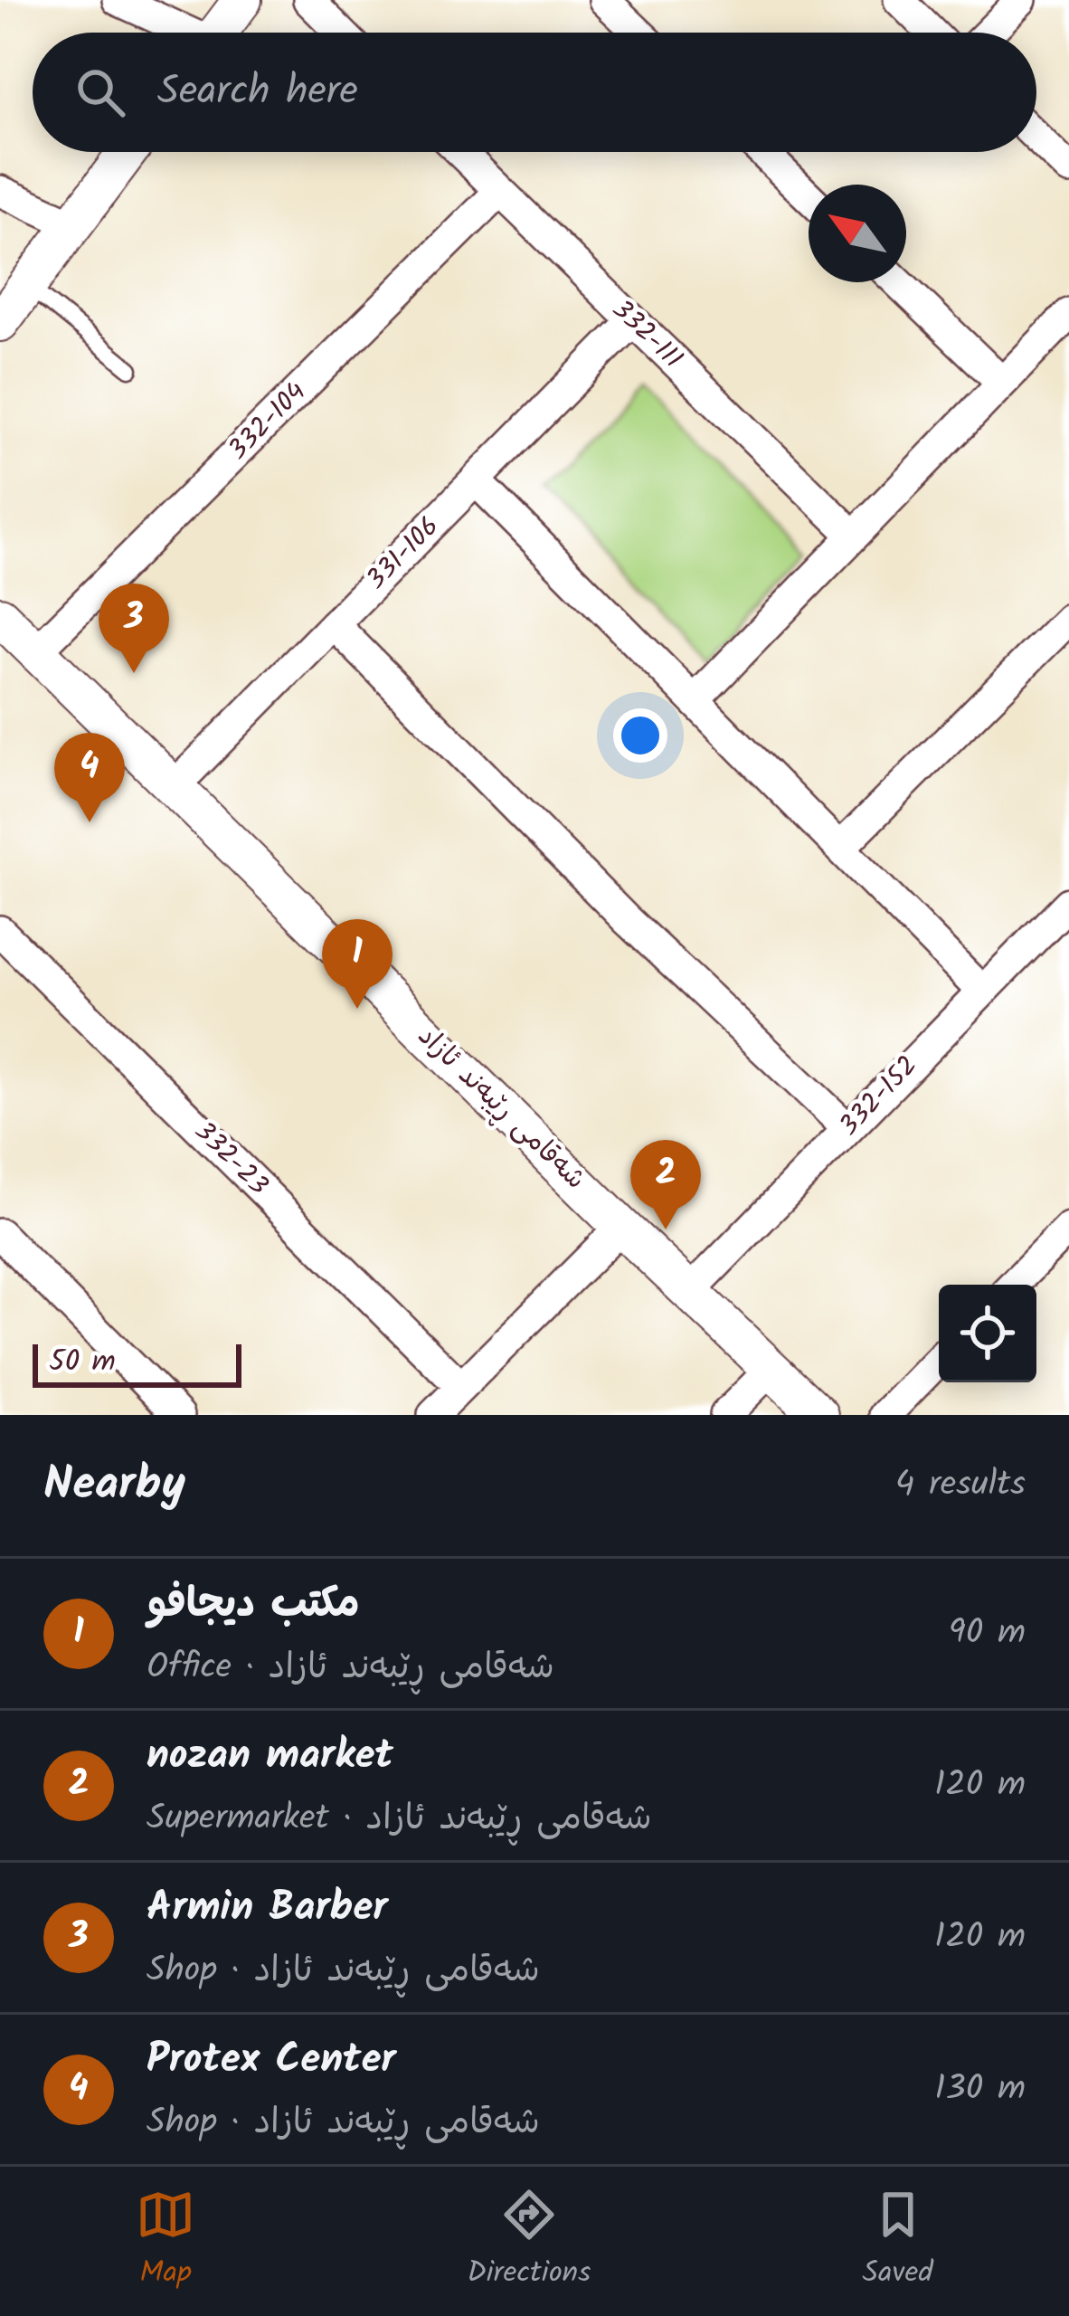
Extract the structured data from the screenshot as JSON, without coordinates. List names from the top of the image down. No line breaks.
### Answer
{"streets":{"street":["332-111","332-104","331-106","332-152","شەقامی ڕێبەند ئازاد","332-23"]},"crossings":[["332-111","332-104"],["332-111","331-106"],["332-104","شەقامی ڕێبەند ئازاد"],["331-106","شەقامی ڕێبەند ئازاد"],["332-152","شەقامی ڕێبەند ئازاد"]],"scale_bar":"50 m","north":"top left","page":{"search":"Search here","pins":["3","4","1","2"],"scale":"50 m","heading":["Nearby","4 results"],"list":[{"mark":"1","name":"مكتب ديجافو","note":"Office · شەقامی ڕێبەند ئازاد","value":"90 m"},{"mark":"2","name":"nozan market","note":"Supermarket · شەقامی ڕێبەند ئازاد","value":"120 m"},{"mark":"3","name":"Armin Barber","note":"Shop · شەقامی ڕێبەند ئازاد","value":"120 m"},{"mark":"4","name":"Protex Center","note":"Shop · شەقامی ڕێبەند ئازاد","value":"130 m"}],"nav":["Map","Directions","Saved"]}}
